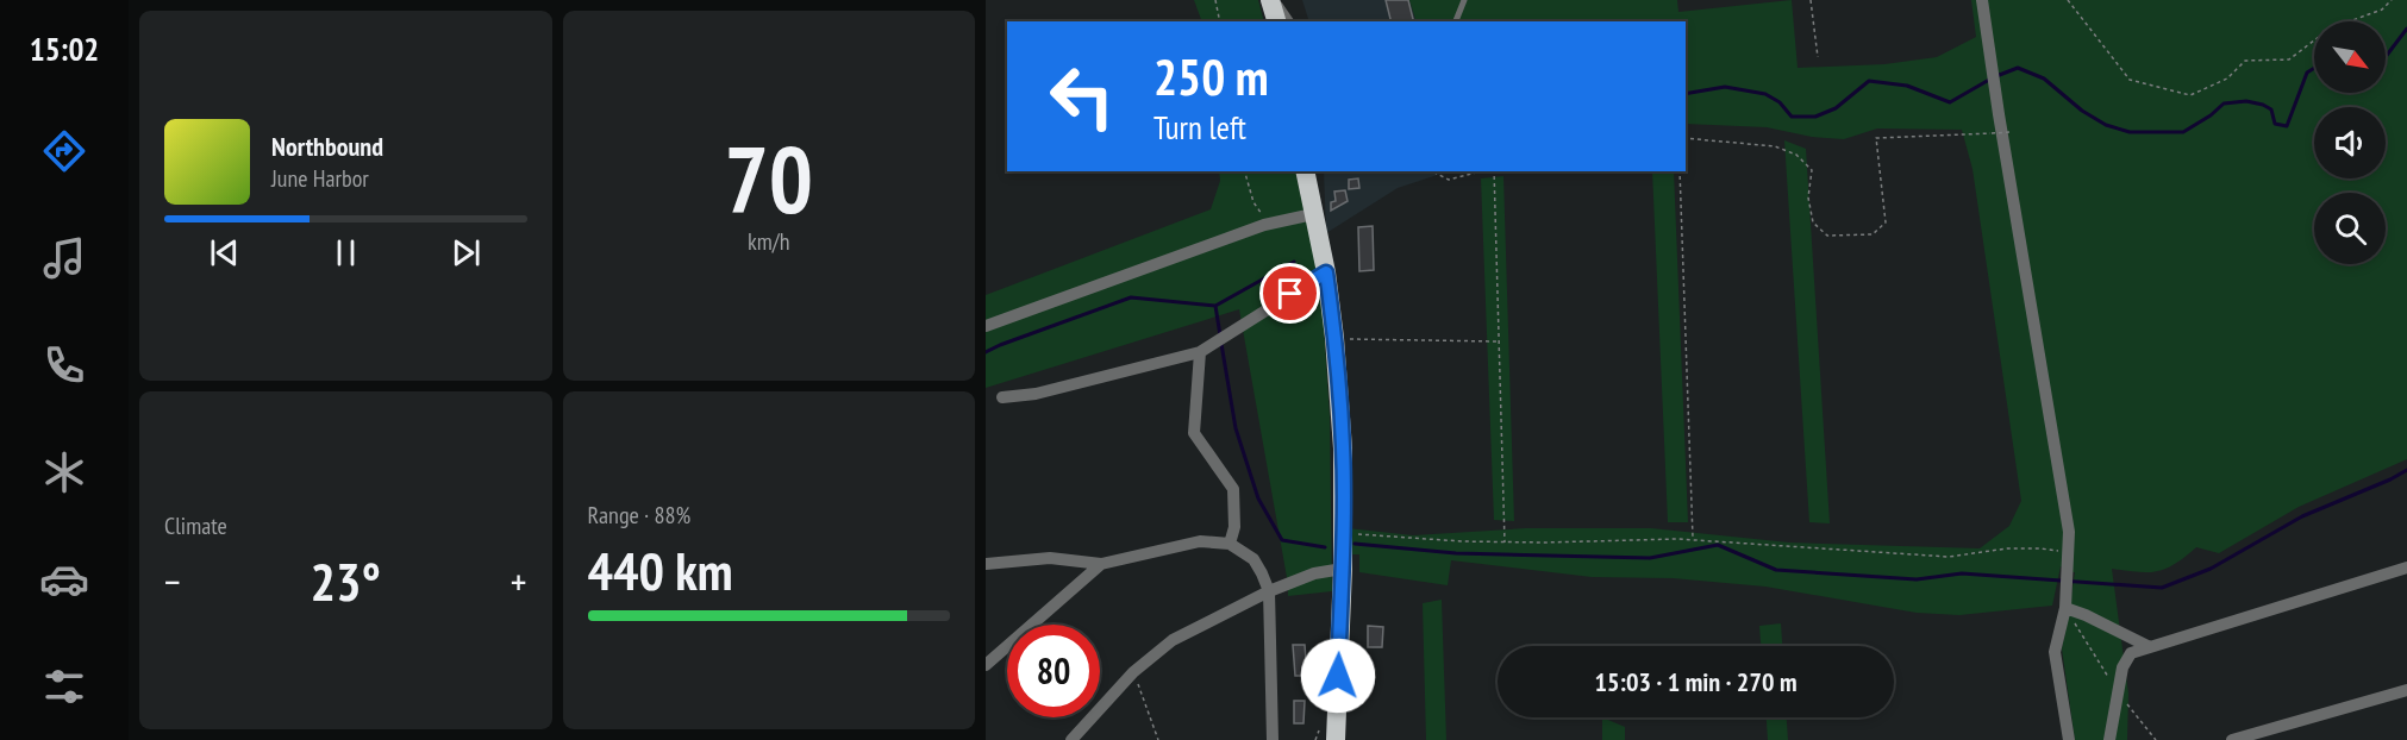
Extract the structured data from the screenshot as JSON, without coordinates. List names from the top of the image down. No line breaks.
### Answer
{"north":"bottom right","page":{"tabs":"15:02","tile":[["70","km/h"],"Climate",["Range · 88%","440 km"]],"turn":["250 m","Turn left"],"song":["Northbound","June Harbor"],"heat":["−","23°","+"],"limit":"80","trip":"15:03 · 1 min · 270 m"}}
